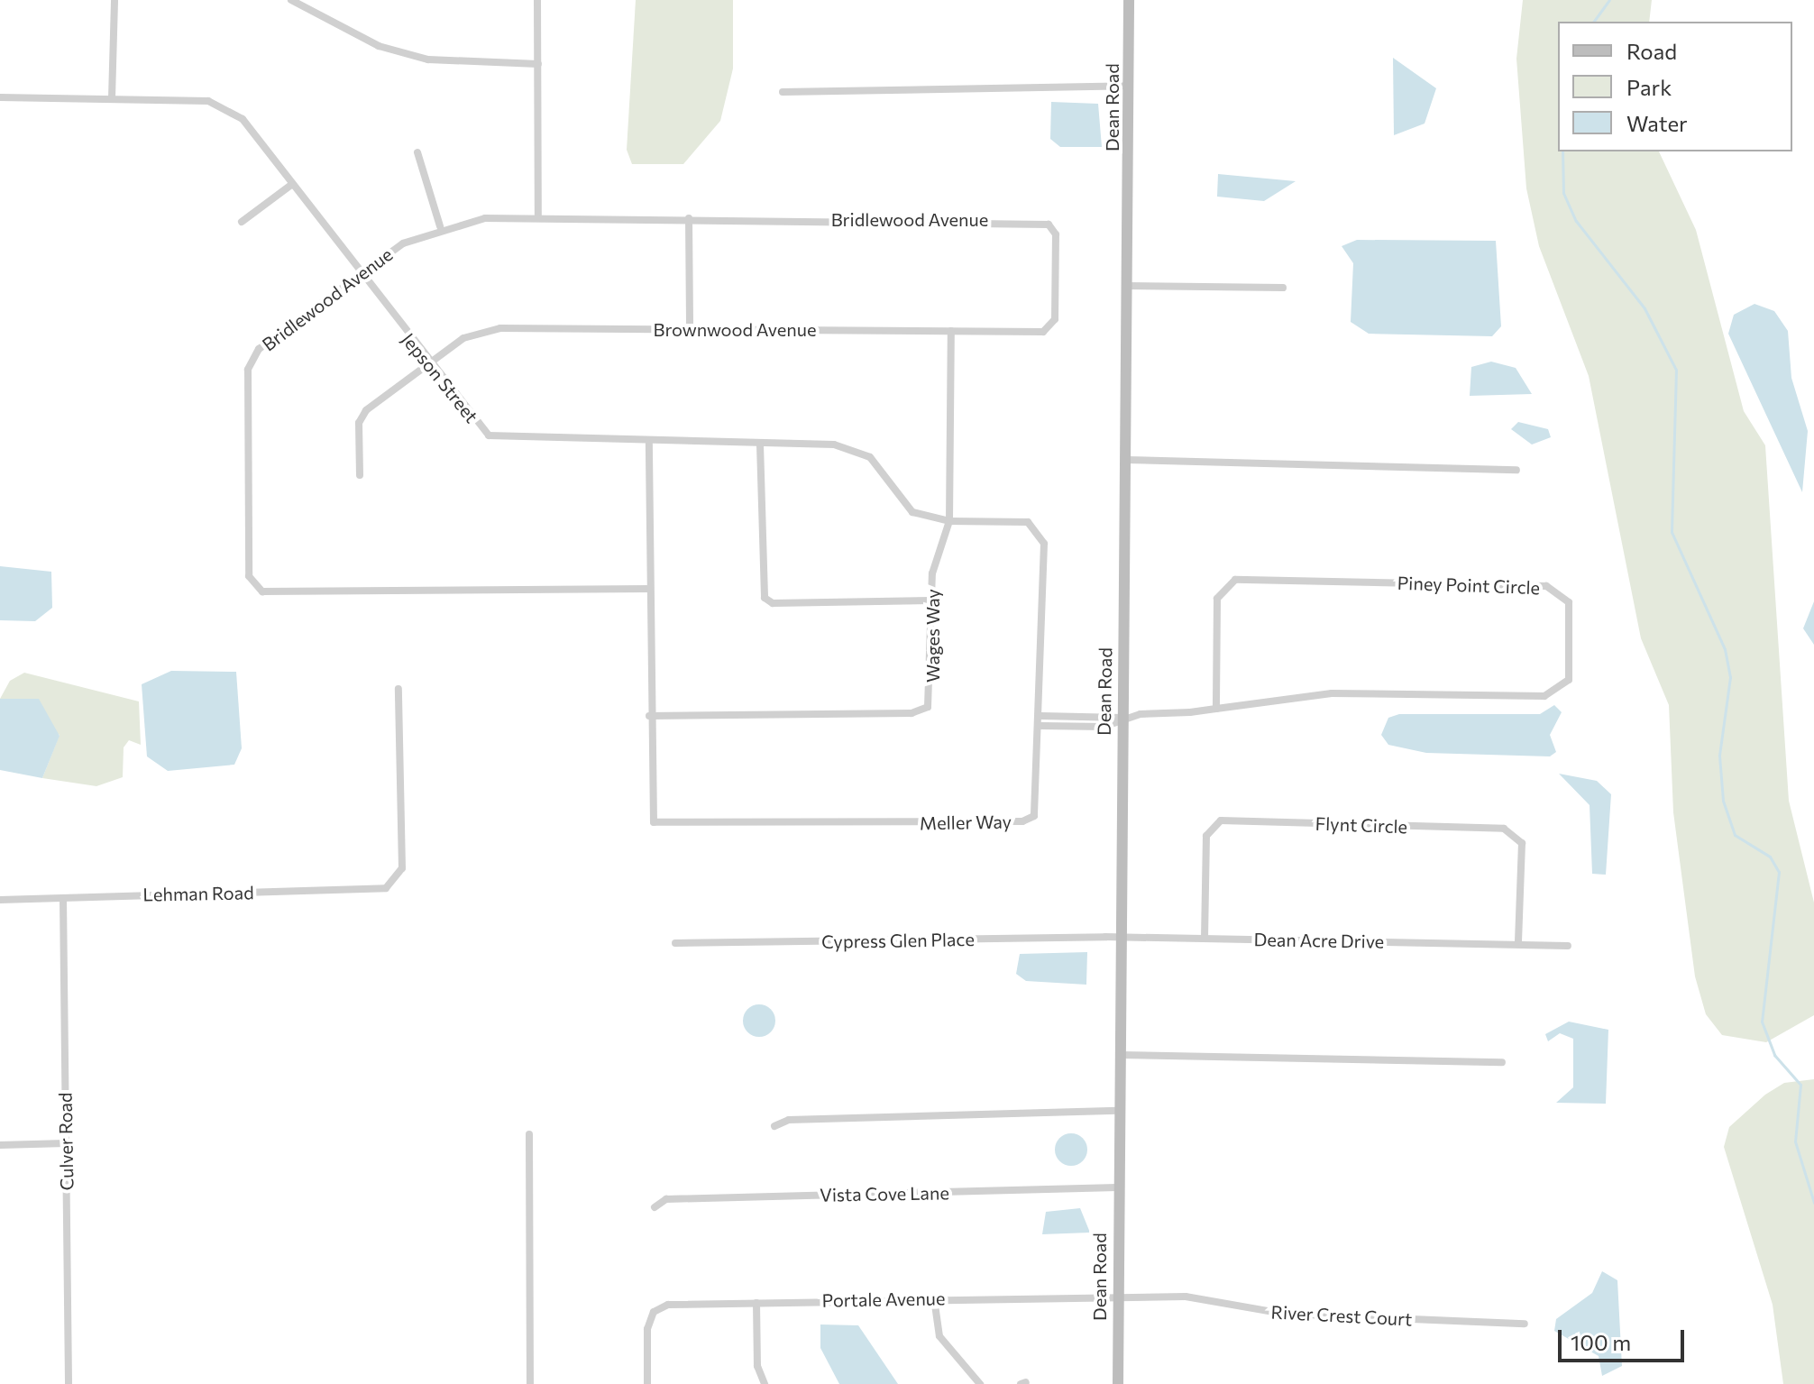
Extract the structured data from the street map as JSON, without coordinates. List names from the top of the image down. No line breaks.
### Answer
{"streets":{"main road":["Dean Road"],"street":["Bridlewood Avenue","Brownwood Avenue","Jepson Street","Piney Point Circle","Wages Way","Meller Way","Flynt Circle","Lehman Road","Cypress Glen Place","Dean Acre Drive","Culver Road","Vista Cove Lane","Portale Avenue","River Crest Court"]},"crossings":[["Dean Road","Piney Point Circle"],["Dean Road","Cypress Glen Place"],["Dean Road","Dean Acre Drive"],["Dean Road","Vista Cove Lane"],["Dean Road","Portale Avenue"],["Dean Road","River Crest Court"],["Bridlewood Avenue","Brownwood Avenue"],["Bridlewood Avenue","Jepson Street"],["Brownwood Avenue","Jepson Street"],["Brownwood Avenue","Wages Way"],["Jepson Street","Wages Way"],["Jepson Street","Meller Way"],["Wages Way","Meller Way"],["Flynt Circle","Dean Acre Drive"],["Lehman Road","Culver Road"],["Cypress Glen Place","Dean Acre Drive"],["Portale Avenue","River Crest Court"]],"legend":["Road","Park","Water"],"scale_bar":"100 m"}
